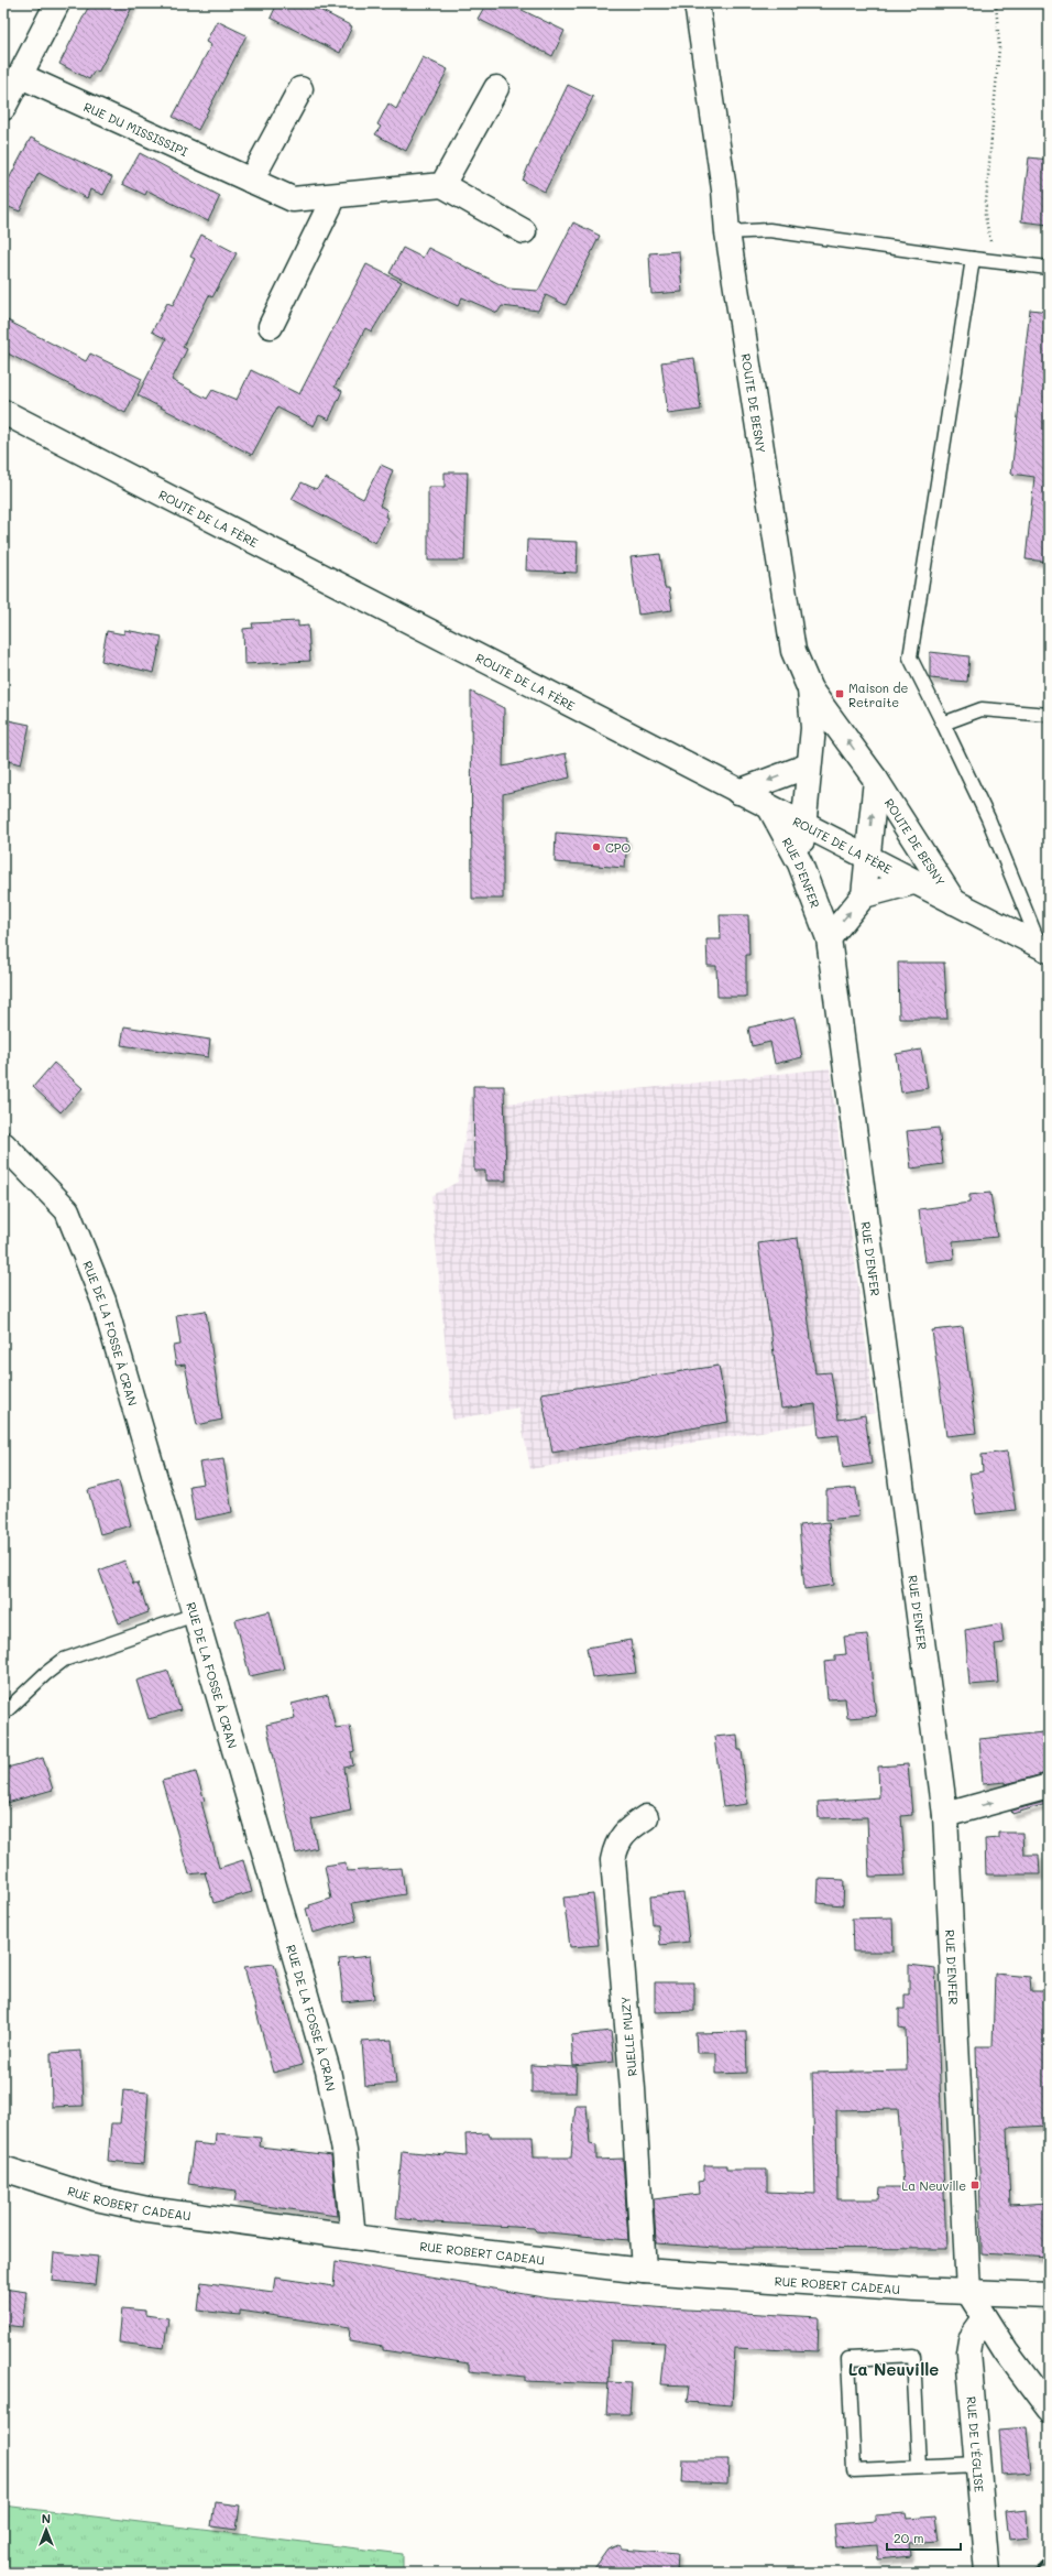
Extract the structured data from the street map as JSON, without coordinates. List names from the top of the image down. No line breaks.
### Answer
{"streets":{"street":["RUE DU MISSISSIPI","ROUTE DE BESNY","ROUTE DE LA FÈRE","RUE D'ENFER","RUE DE LA FOSSE À CRAN","RUELLE MUZY","RUE ROBERT CADEAU","RUE DE L'ÉGLISE"]},"crossings":[["ROUTE DE BESNY","ROUTE DE LA FÈRE"],["ROUTE DE LA FÈRE","RUE D'ENFER"],["RUE D'ENFER","RUE ROBERT CADEAU"],["RUE DE LA FOSSE À CRAN","RUE ROBERT CADEAU"],["RUELLE MUZY","RUE ROBERT CADEAU"]],"districts":["La Neuville"],"places":{"transit":["Maison de Retraite","La Neuville"],"other":["CPO"]},"scale_bar":"20 m","north":"top"}
